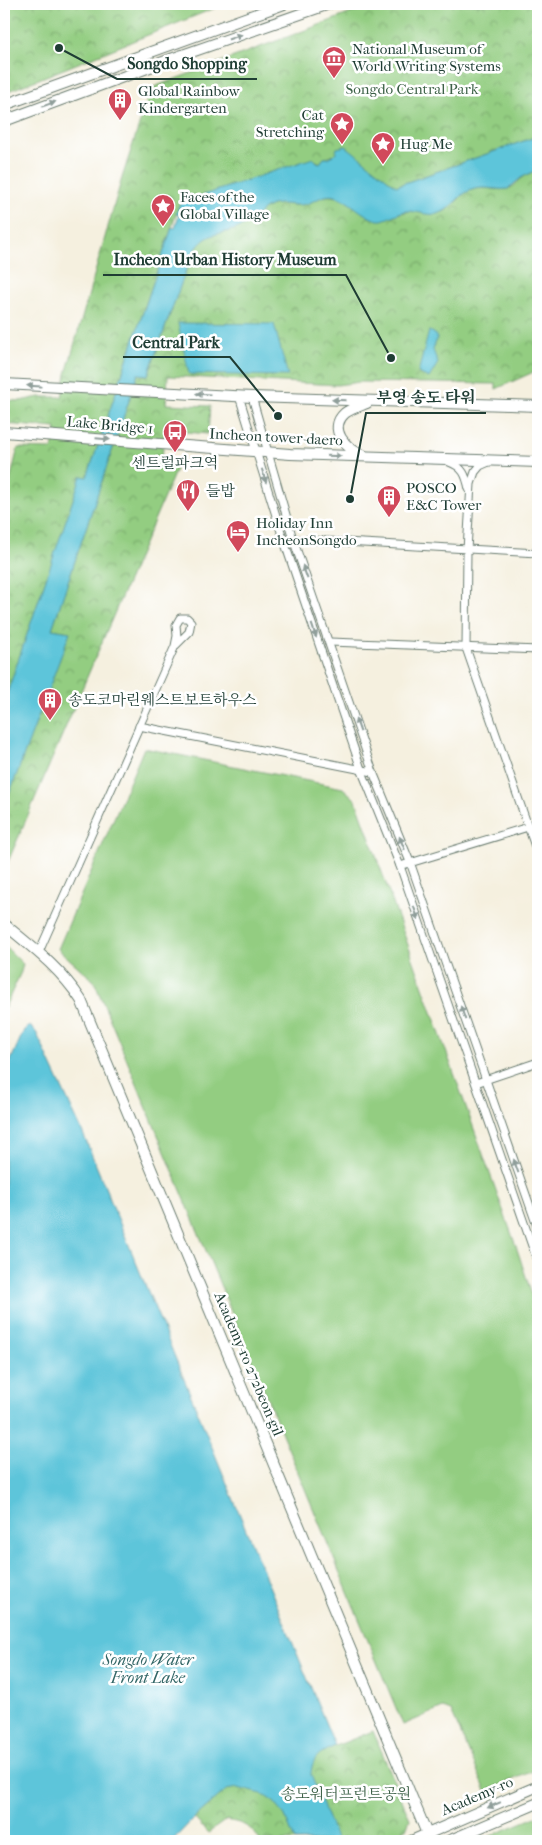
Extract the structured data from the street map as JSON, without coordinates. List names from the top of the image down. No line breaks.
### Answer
{"streets":{"main road":["Lake Bridge 1","Incheon tower-daero","Academy-ro 272beon-gil","Academy-ro"]},"crossings":[["Lake Bridge 1","Incheon tower-daero"],["Academy-ro 272beon-gil","Academy-ro"]],"water":["Songdo Water Front Lake"],"parks":["Songdo Central Park","송도워터프런트공원"],"places":{"other":["Songdo Shopping","Incheon Urban History Museum","Central Park","부영 송도 타워"],"museum":["National Museum of World Writing Systems"],"building":["Global Rainbow Kindergarten","POSCO E&C Tower","송도코마린웨스트보트하우스"],"place":["Cat Stretching","Hug Me","Faces of the Global Village"],"bus stop":["센트럴파크역"],"restaurant":["들밥"],"hotel":["Holiday Inn IncheonSongdo"]}}
